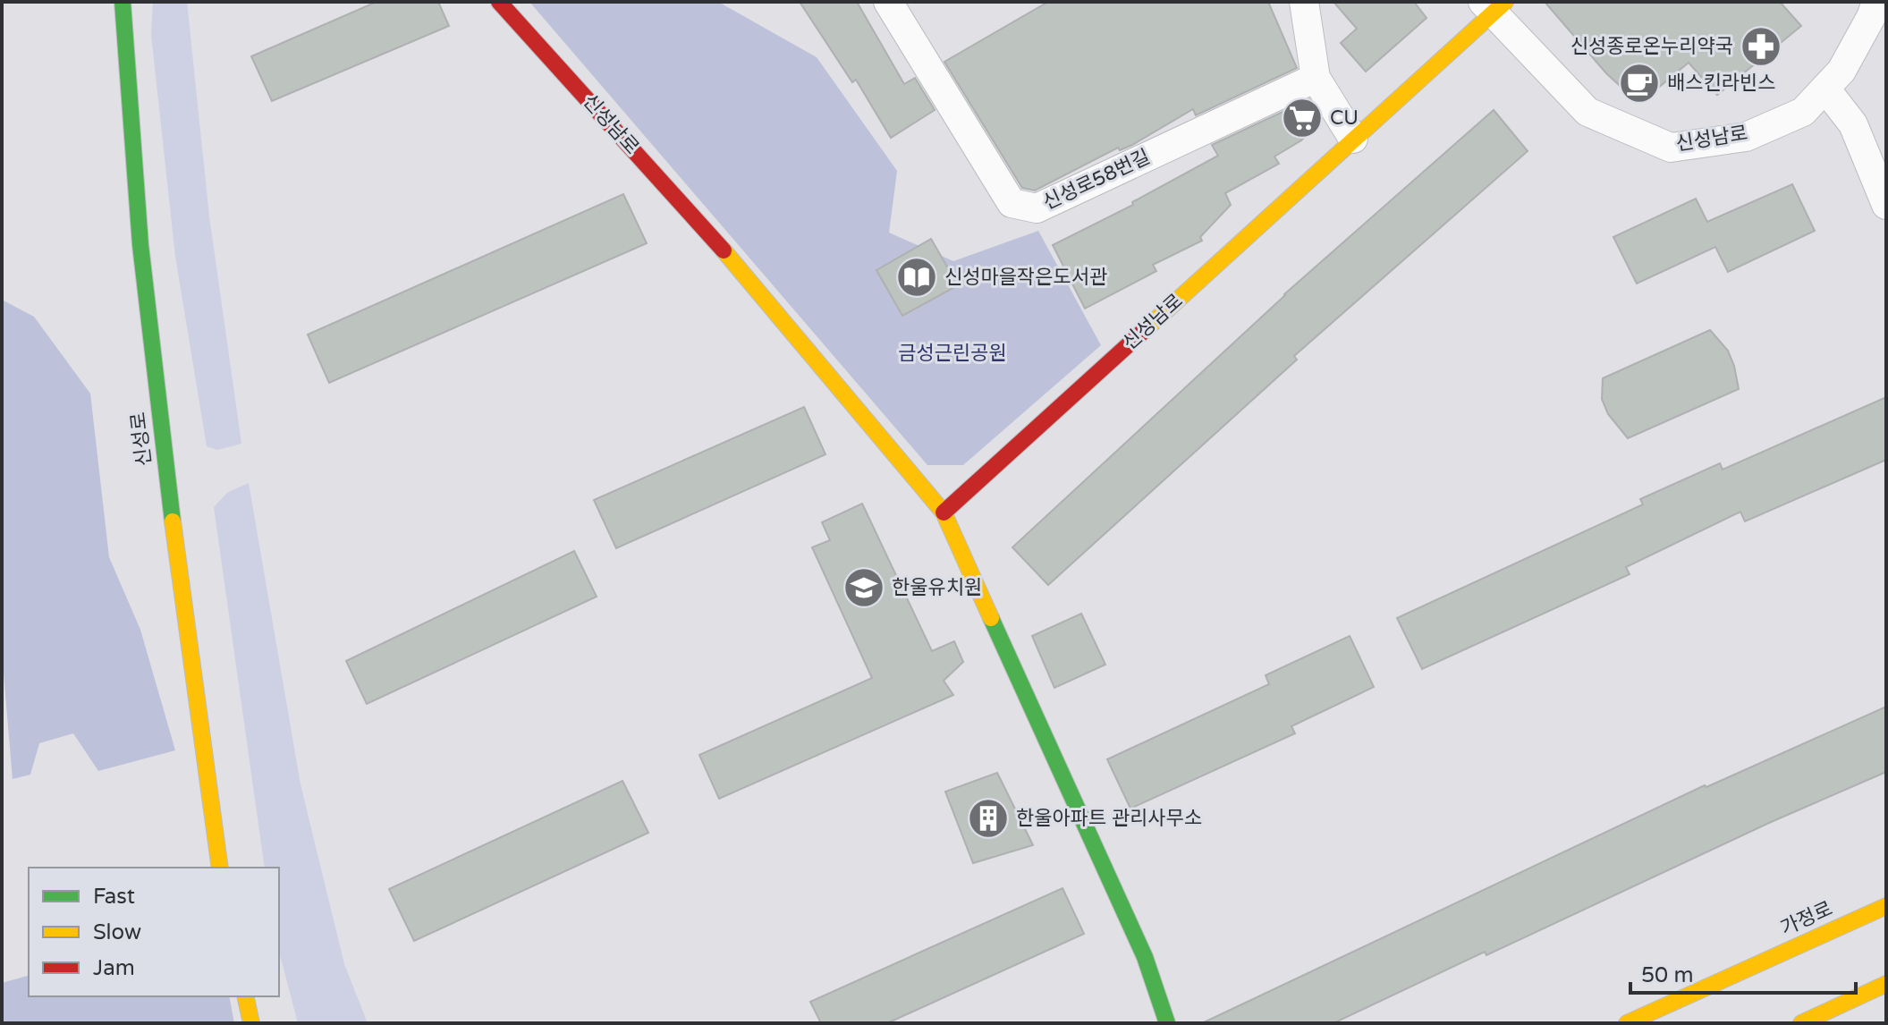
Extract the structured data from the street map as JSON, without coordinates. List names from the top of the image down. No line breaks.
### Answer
{"streets":{"street":["신성남로","신성로58번길","신성로","가정로"]},"parks":["금성근린공원"],"places":{"pharmacy":["신성종로온누리약국"],"cafe":["배스킨라빈스"],"supermarket":["CU"],"library":["신성마을작은도서관"],"school or university":["한울유치원"],"building":["한울아파트 관리사무소"]},"legend":["Fast","Slow","Jam"],"scale_bar":"50 m"}
